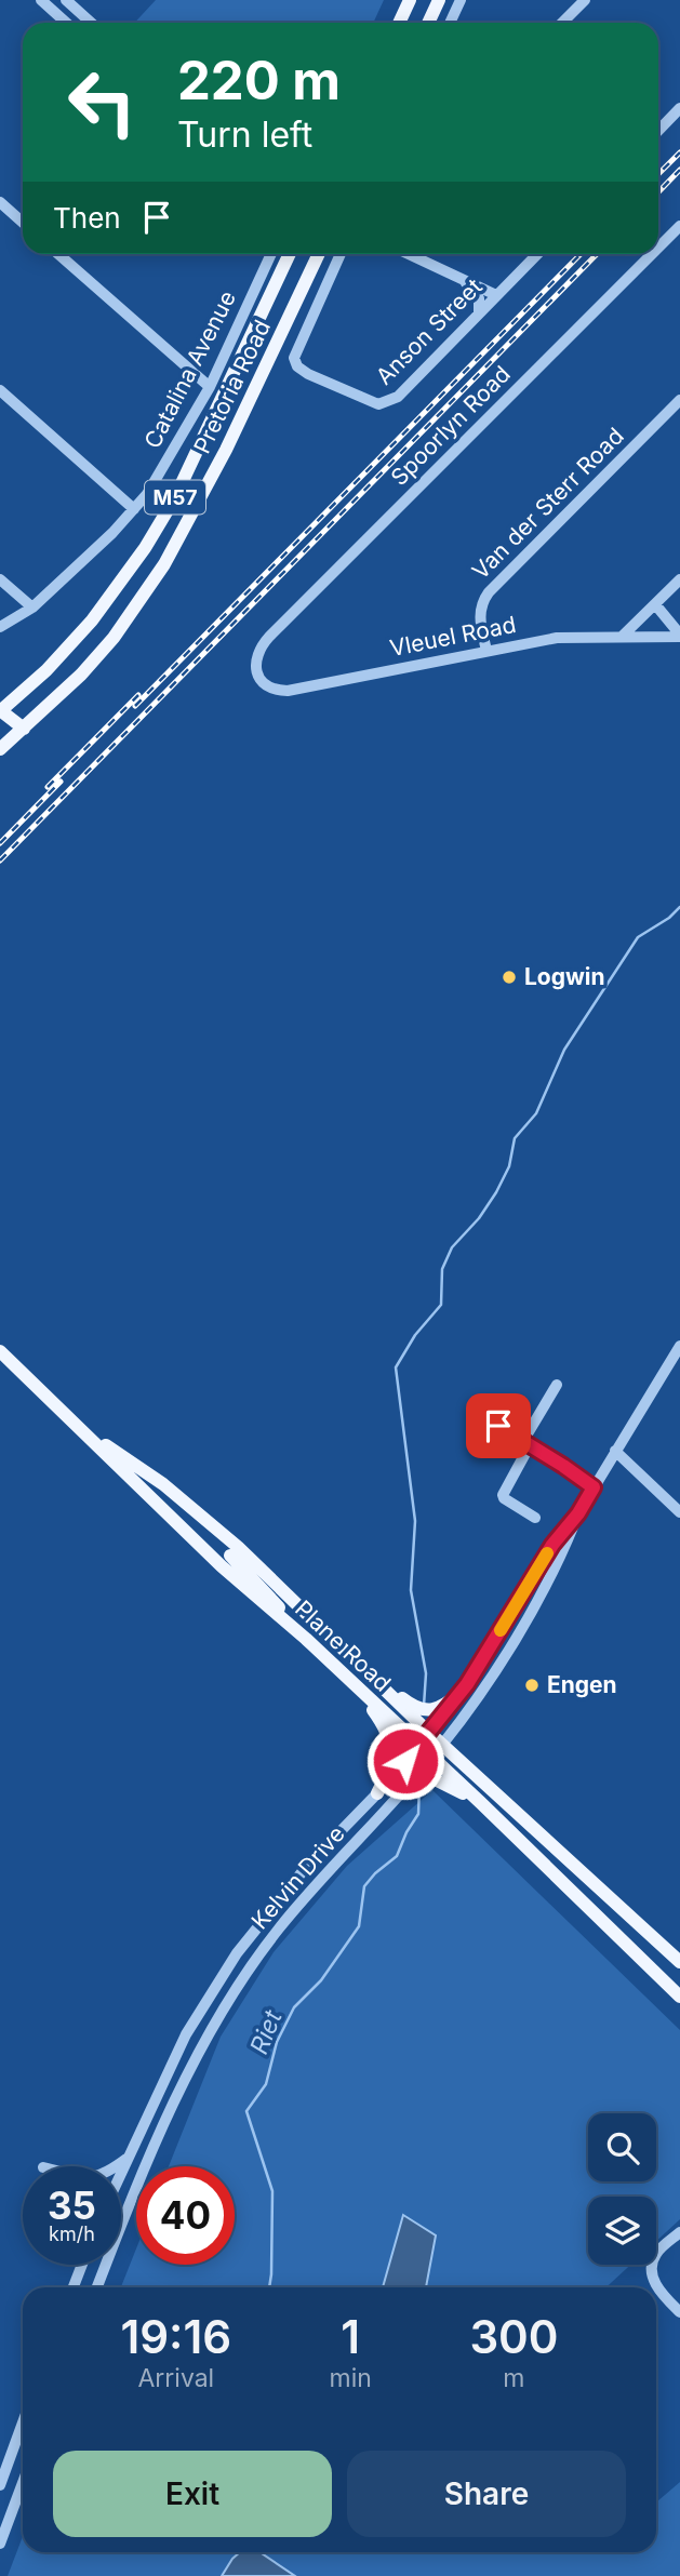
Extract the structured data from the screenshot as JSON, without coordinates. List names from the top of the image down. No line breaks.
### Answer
{"streets":{"main road":["Pretoria Road","M57","Plane Road"],"street":["Anson Street","Catalina Avenue","Spoorlyn Road","Van der Sterr Road","Vleuel Road","Kelvin Drive"]},"crossings":[["Spoorlyn Road","Vleuel Road"],["Van der Sterr Road","Vleuel Road"],["Plane Road","Kelvin Drive"]],"water":["Riet"],"places":["Logwin","Engen"],"page":{"turn":["220 m","Turn left"],"then":"Then","speed":"35 km/h","limit":"40","eta":["19:16","Arrival","1","min","300","m"],"buttons":["Exit","Share"]}}
